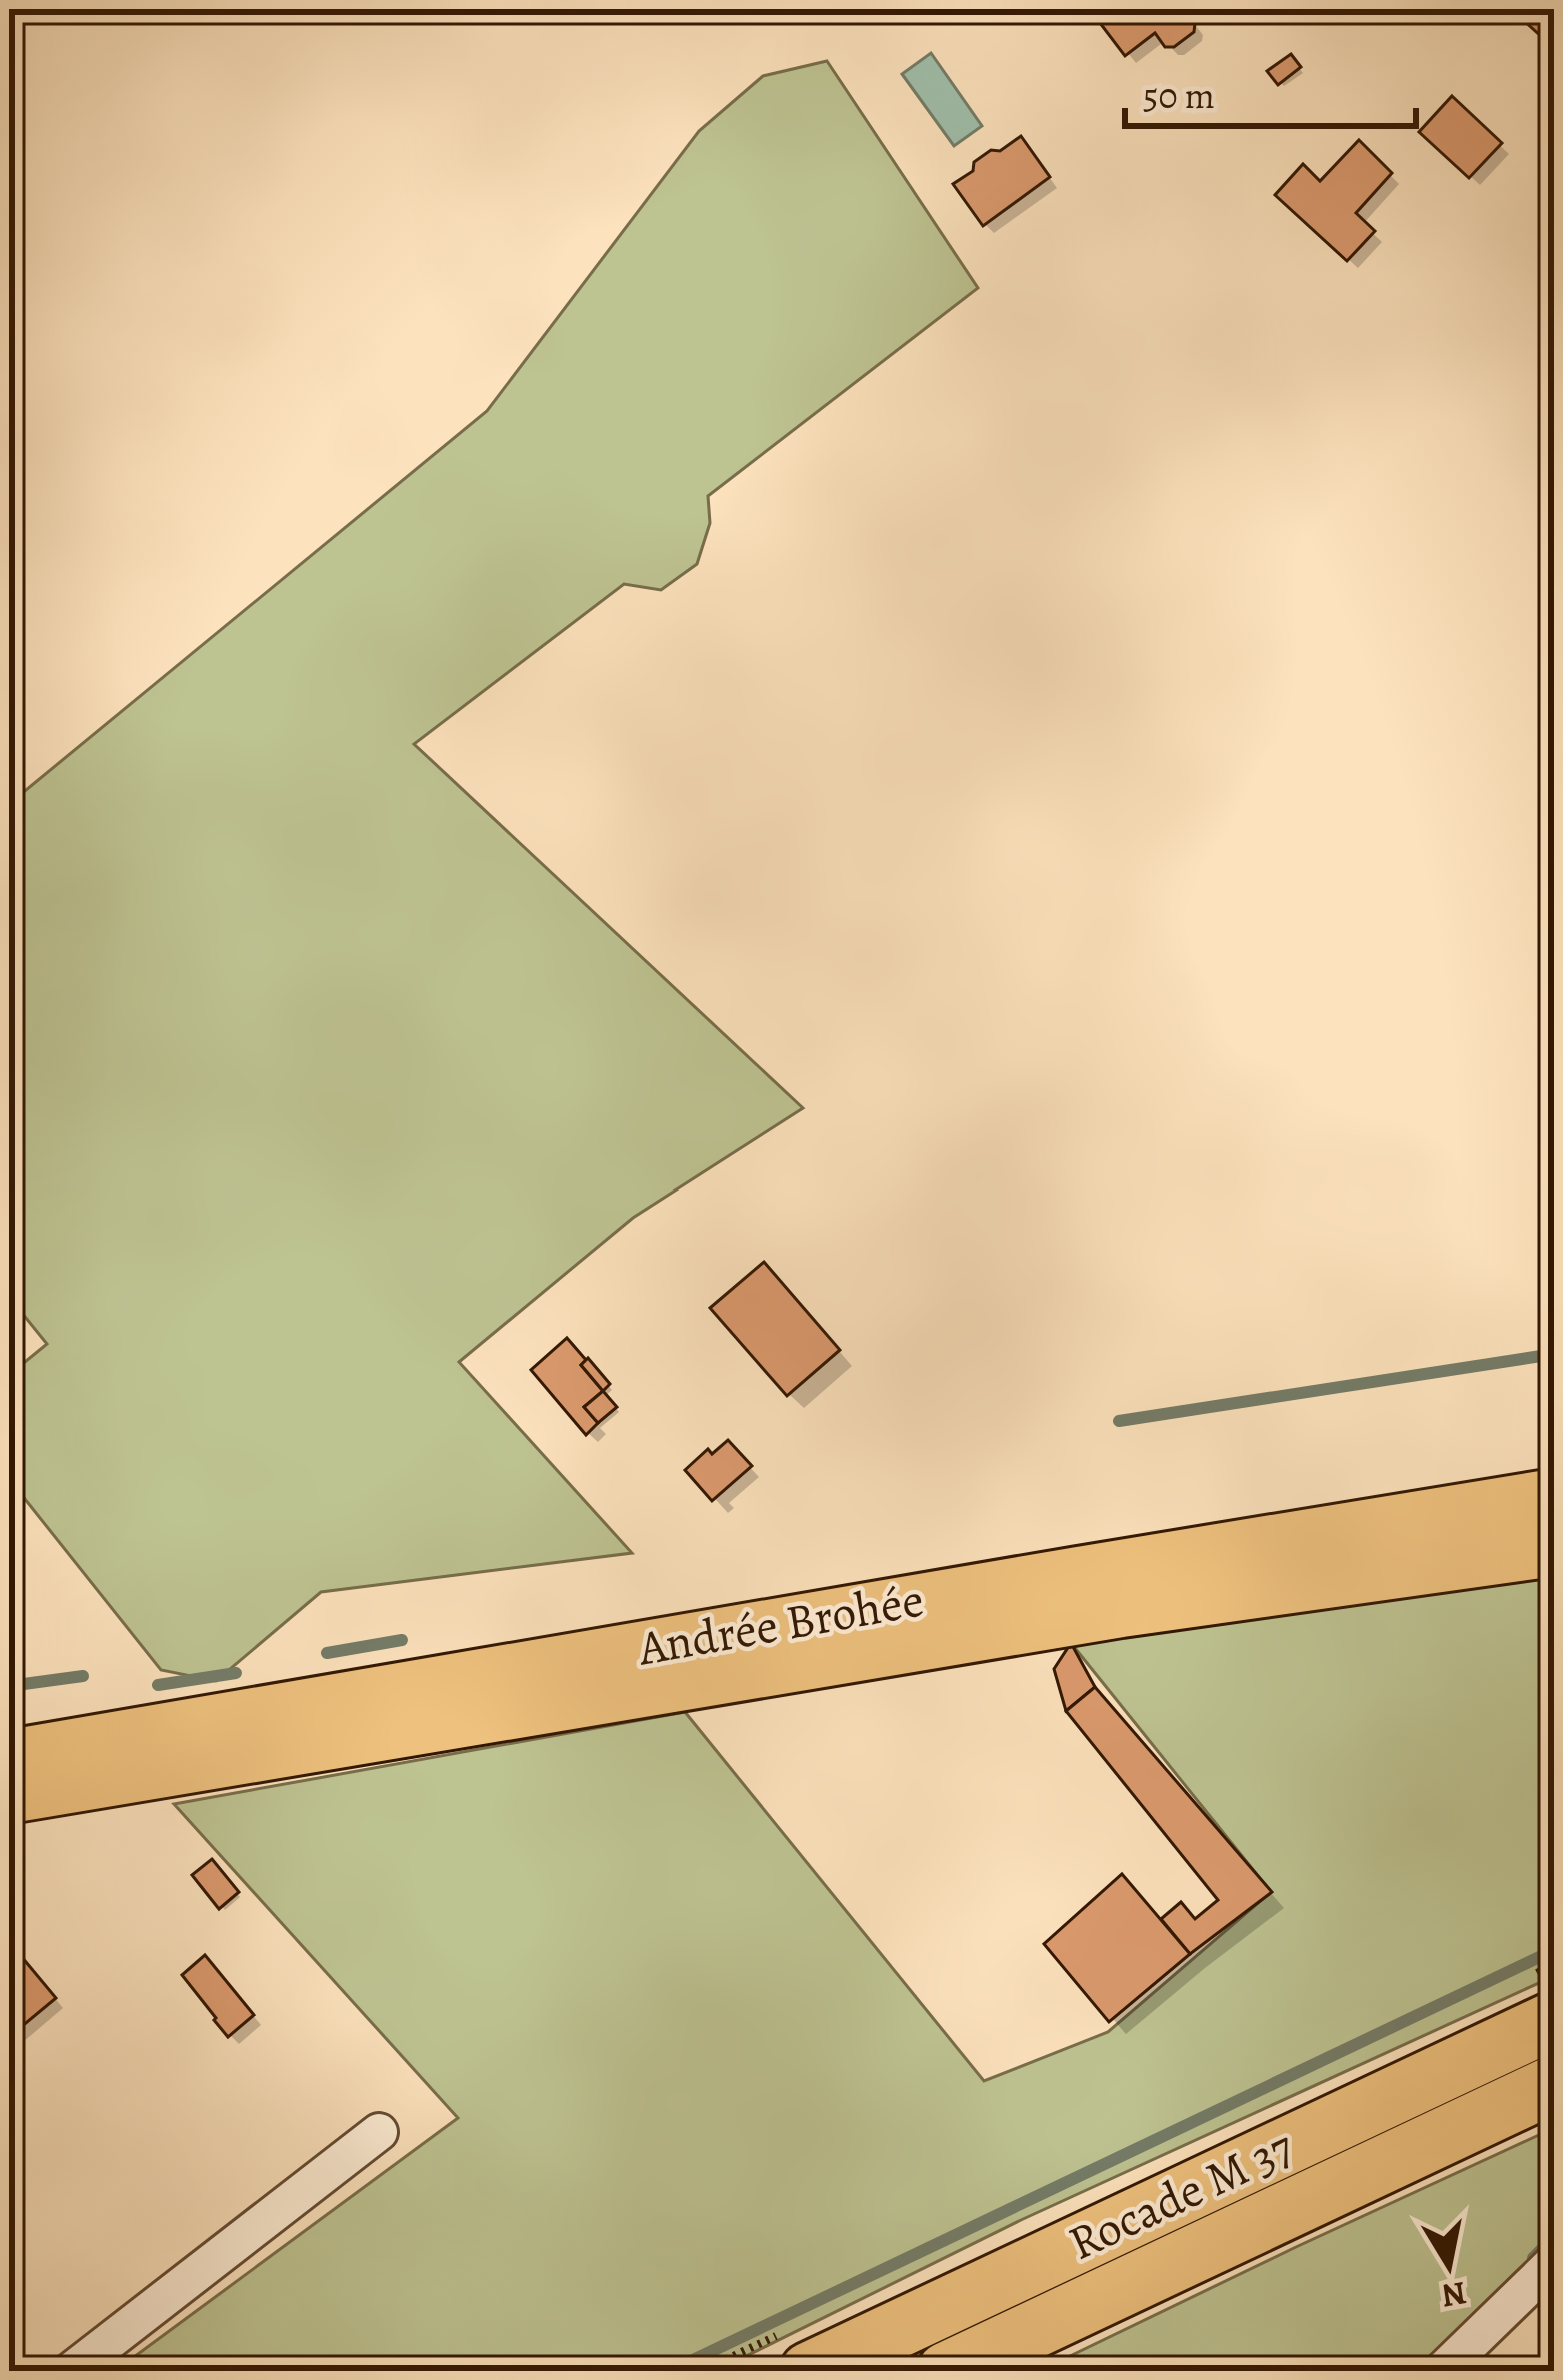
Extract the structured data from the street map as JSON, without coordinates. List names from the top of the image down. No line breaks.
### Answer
{"streets":{"highway":["Rocade M 37"],"main road":["Andrée Brohée"]},"scale_bar":"50 m","north":"bottom"}
